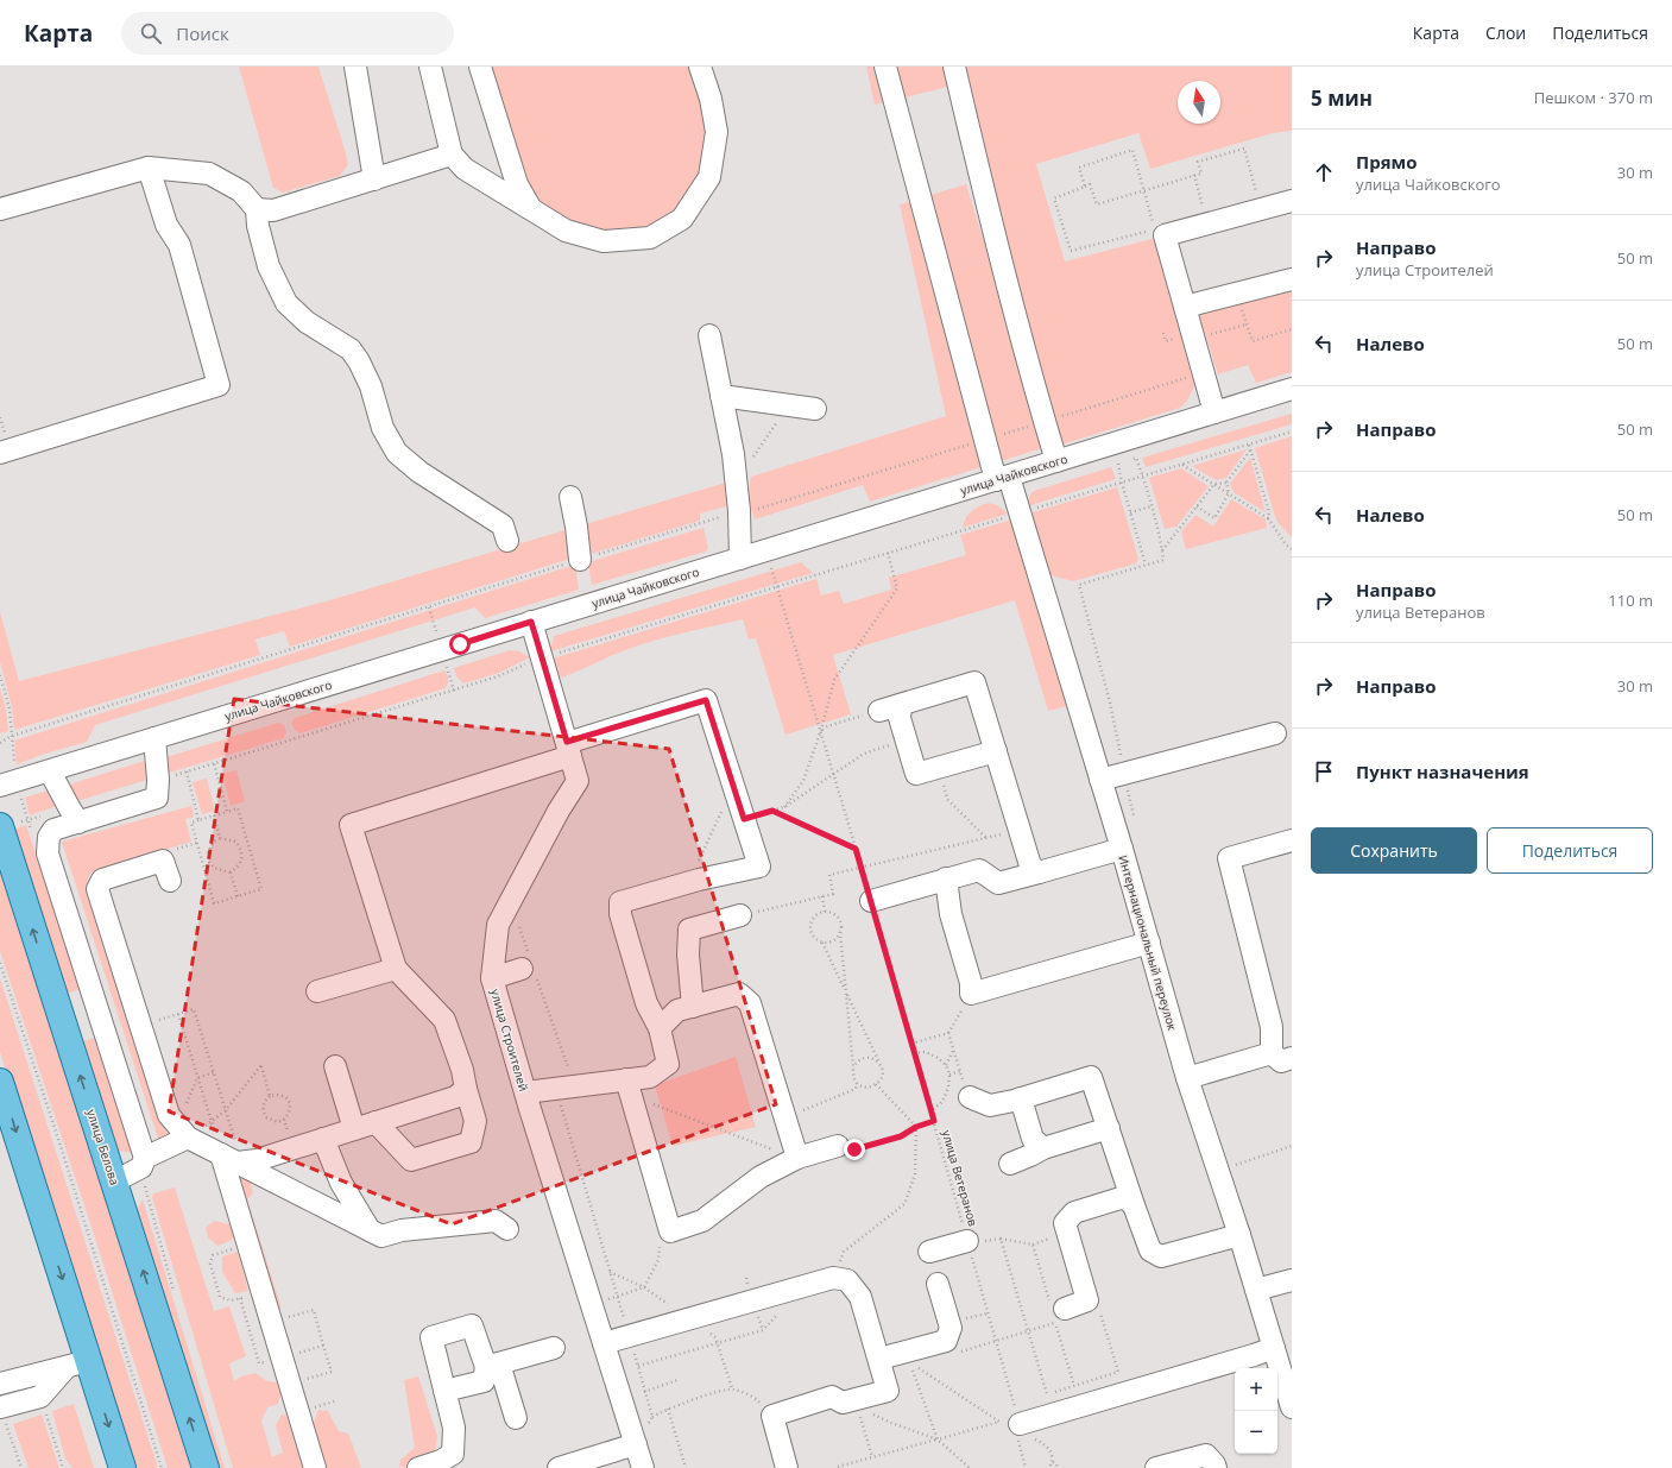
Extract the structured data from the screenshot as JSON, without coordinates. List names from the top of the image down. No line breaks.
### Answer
{"streets":{"main road":["улица Белова"],"street":["улица Чайковского","Интернациональный переулок","улица Строителей"],"path":["улица Ветеранов"]},"crossings":[["улица Чайковского","Интернациональный переулок"],["улица Чайковского","улица Строителей"]],"north":"top","page":{"header":"Карта","search":"Поиск","nav":["Карта","Слои","Поделиться"],"heading":["5 мин","Пешком · 370 m"],"list":[["Прямо","улица Чайковского","30 m"],["Направо","улица Строителей","50 m"],["Налево","50 m"],["Направо","50 m"],["Налево","50 m"],["Направо","улица Ветеранов","110 m"],["Направо","30 m"],"Пункт назначения"],"buttons":["Сохранить","Поделиться"],"map_buttons":["+","−"]}}
